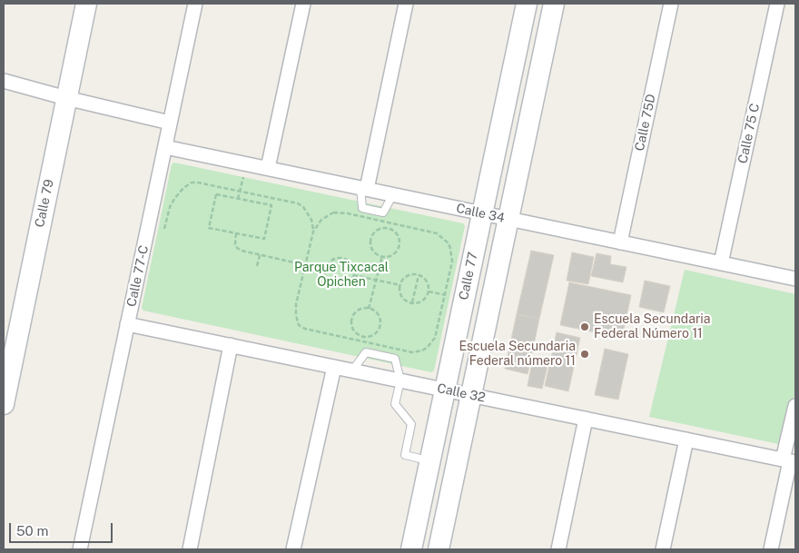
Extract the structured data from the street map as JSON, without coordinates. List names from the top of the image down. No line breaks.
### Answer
{"streets":{"street":["Calle 75D","Calle 75 C","Calle 79","Calle 34","Calle 77-C","Calle 77","Calle 32"]},"crossings":[["Calle 75D","Calle 34"],["Calle 75 C","Calle 34"],["Calle 34","Calle 77-C"],["Calle 34","Calle 77"],["Calle 77-C","Calle 32"],["Calle 77","Calle 32"]],"parks":["Parque Tixcacal Opichen"],"places":["Escuela Secundaria Federal Número 11","Escuela Secundaria Federal número 11"],"scale_bar":"50 m"}
